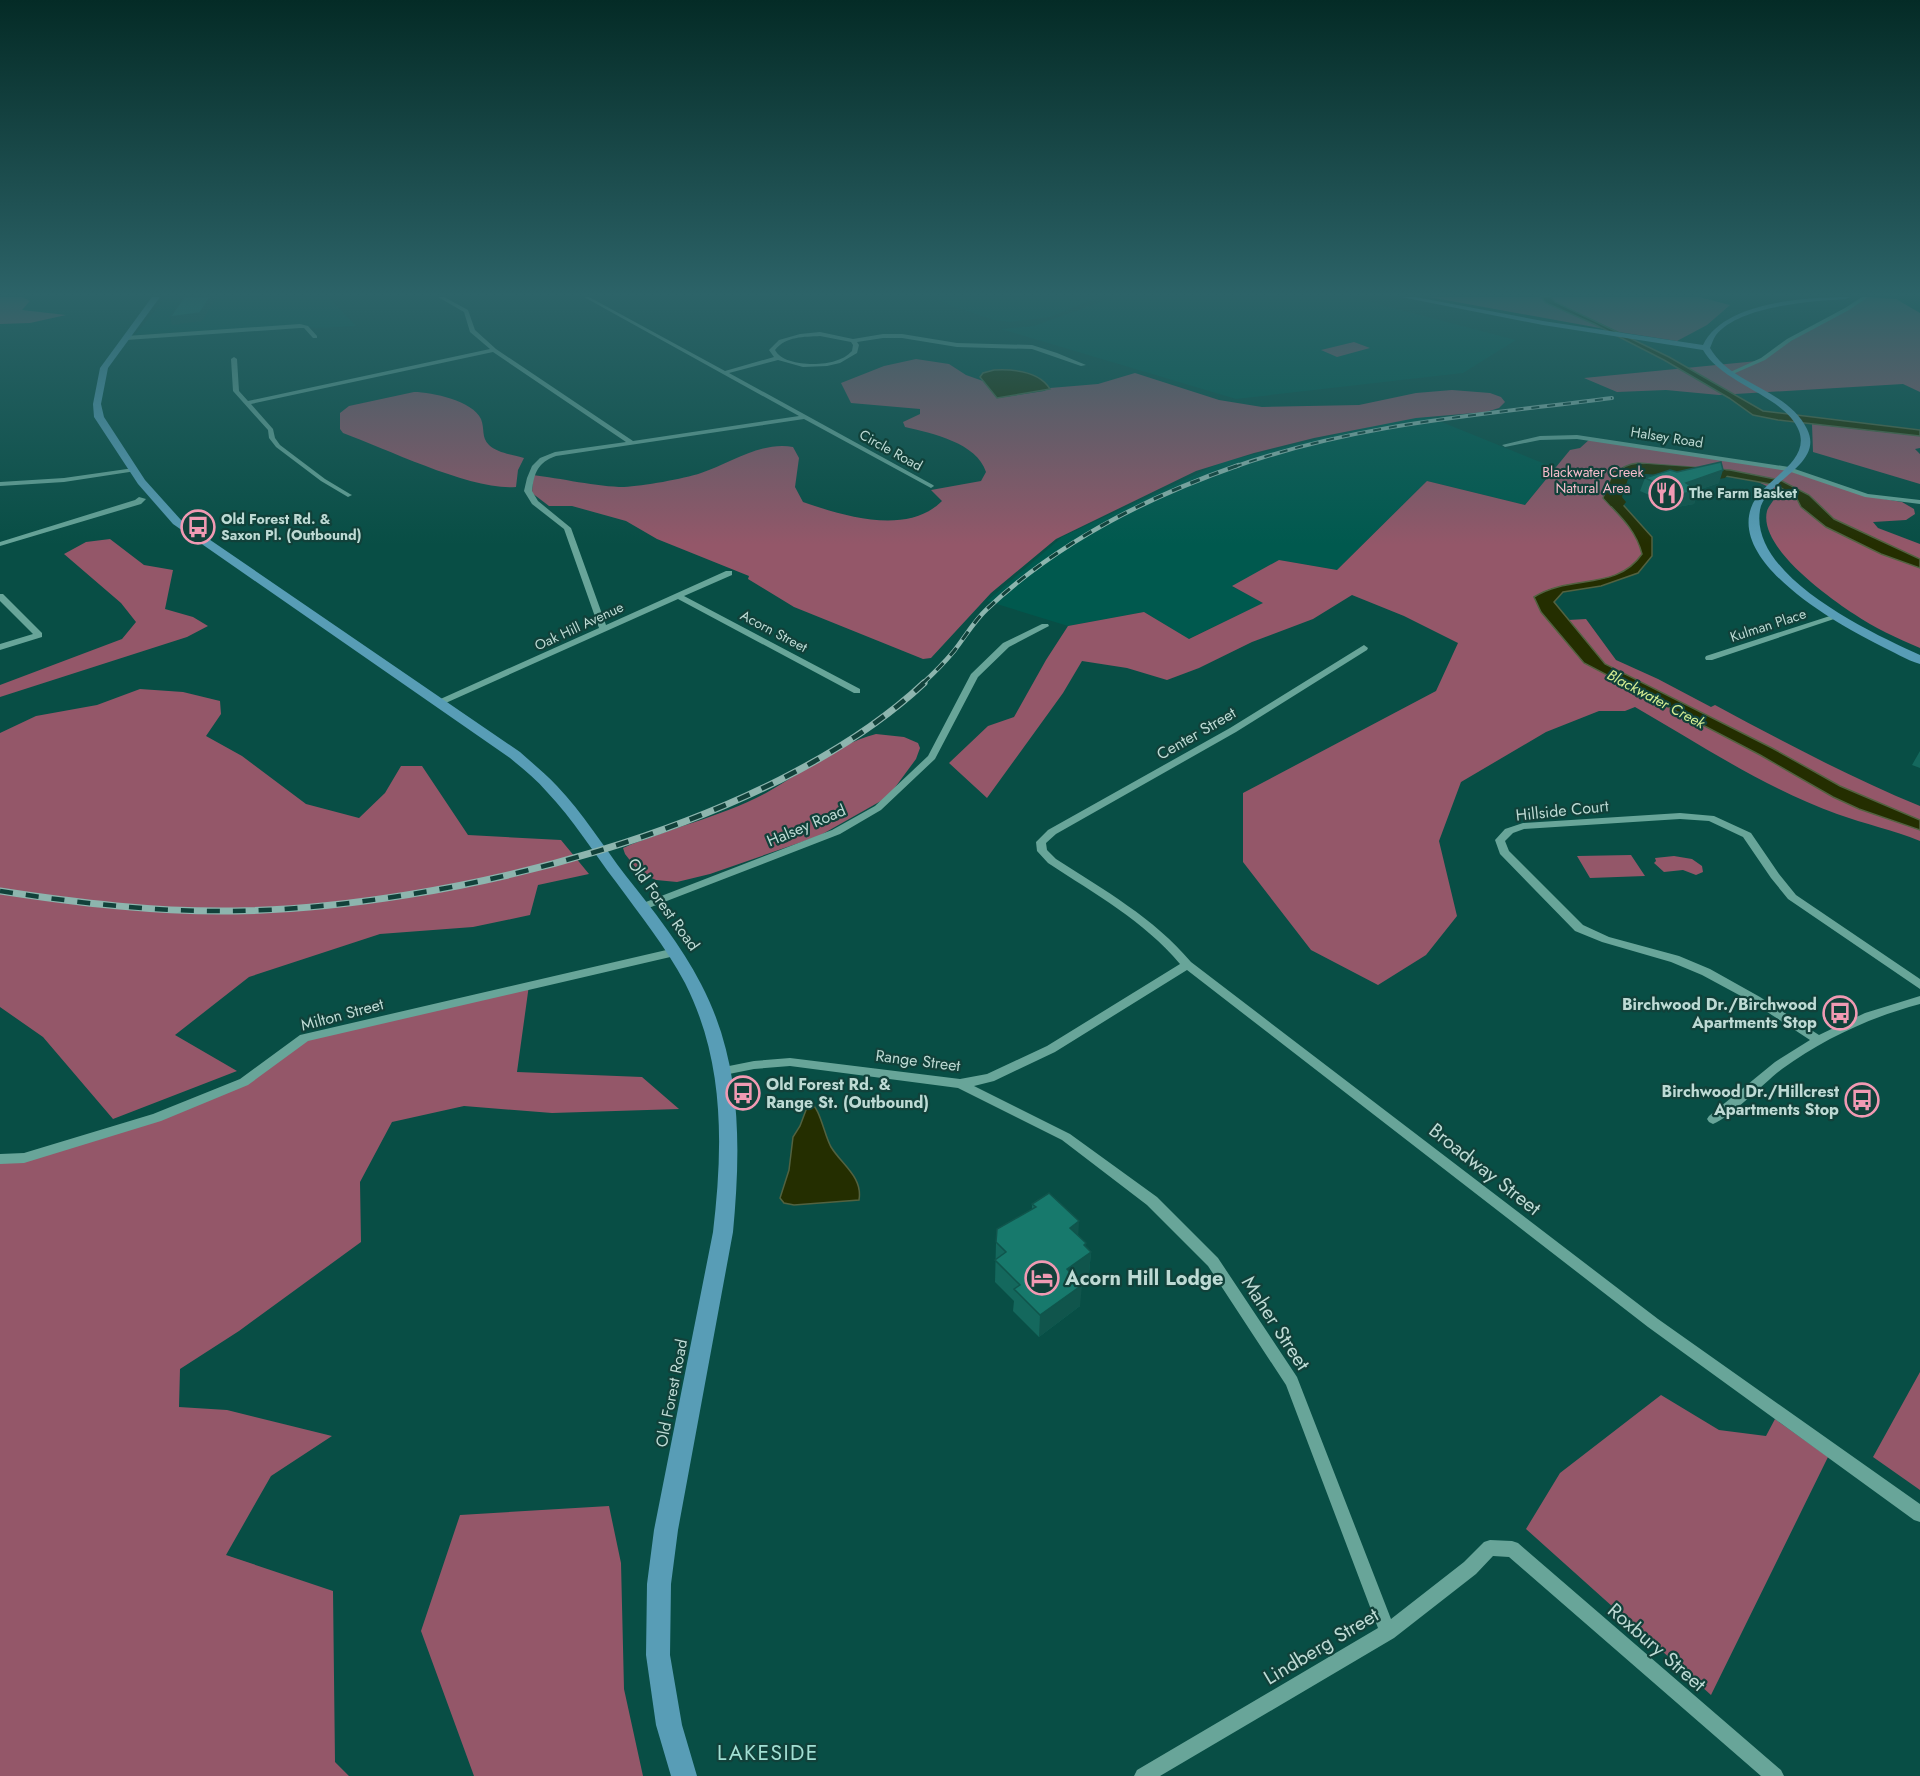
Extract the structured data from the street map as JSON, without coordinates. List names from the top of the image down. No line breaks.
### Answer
{"streets":{"main road":["Old Forest Road"],"street":["Halsey Road","Circle Road","Kulman Place","Oak Hill Avenue","Acorn Street","Center Street","Hillside Court","Milton Street","Range Street","Broadway Street","Maher Street","Lindberg Street","Roxbury Street"]},"crossings":[["Halsey Road","Old Forest Road"],["Oak Hill Avenue","Acorn Street"],["Oak Hill Avenue","Old Forest Road"],["Center Street","Broadway Street"],["Old Forest Road","Milton Street"],["Old Forest Road","Range Street"],["Range Street","Broadway Street"],["Range Street","Maher Street"],["Maher Street","Lindberg Street"],["Lindberg Street","Roxbury Street"]],"districts":["LAKESIDE"],"water":["Blackwater Creek"],"parks":["Blackwater Creek Natural Area"],"places":{"restaurant":["The Farm Basket"],"bus stop":["Old Forest Rd. & Saxon Pl. (Outbound)","Birchwood Dr./Birchwood Apartments Stop","Old Forest Rd. & Range St. (Outbound)","Birchwood Dr./Hillcrest Apartments Stop"],"hotel":["Acorn Hill Lodge"]}}
